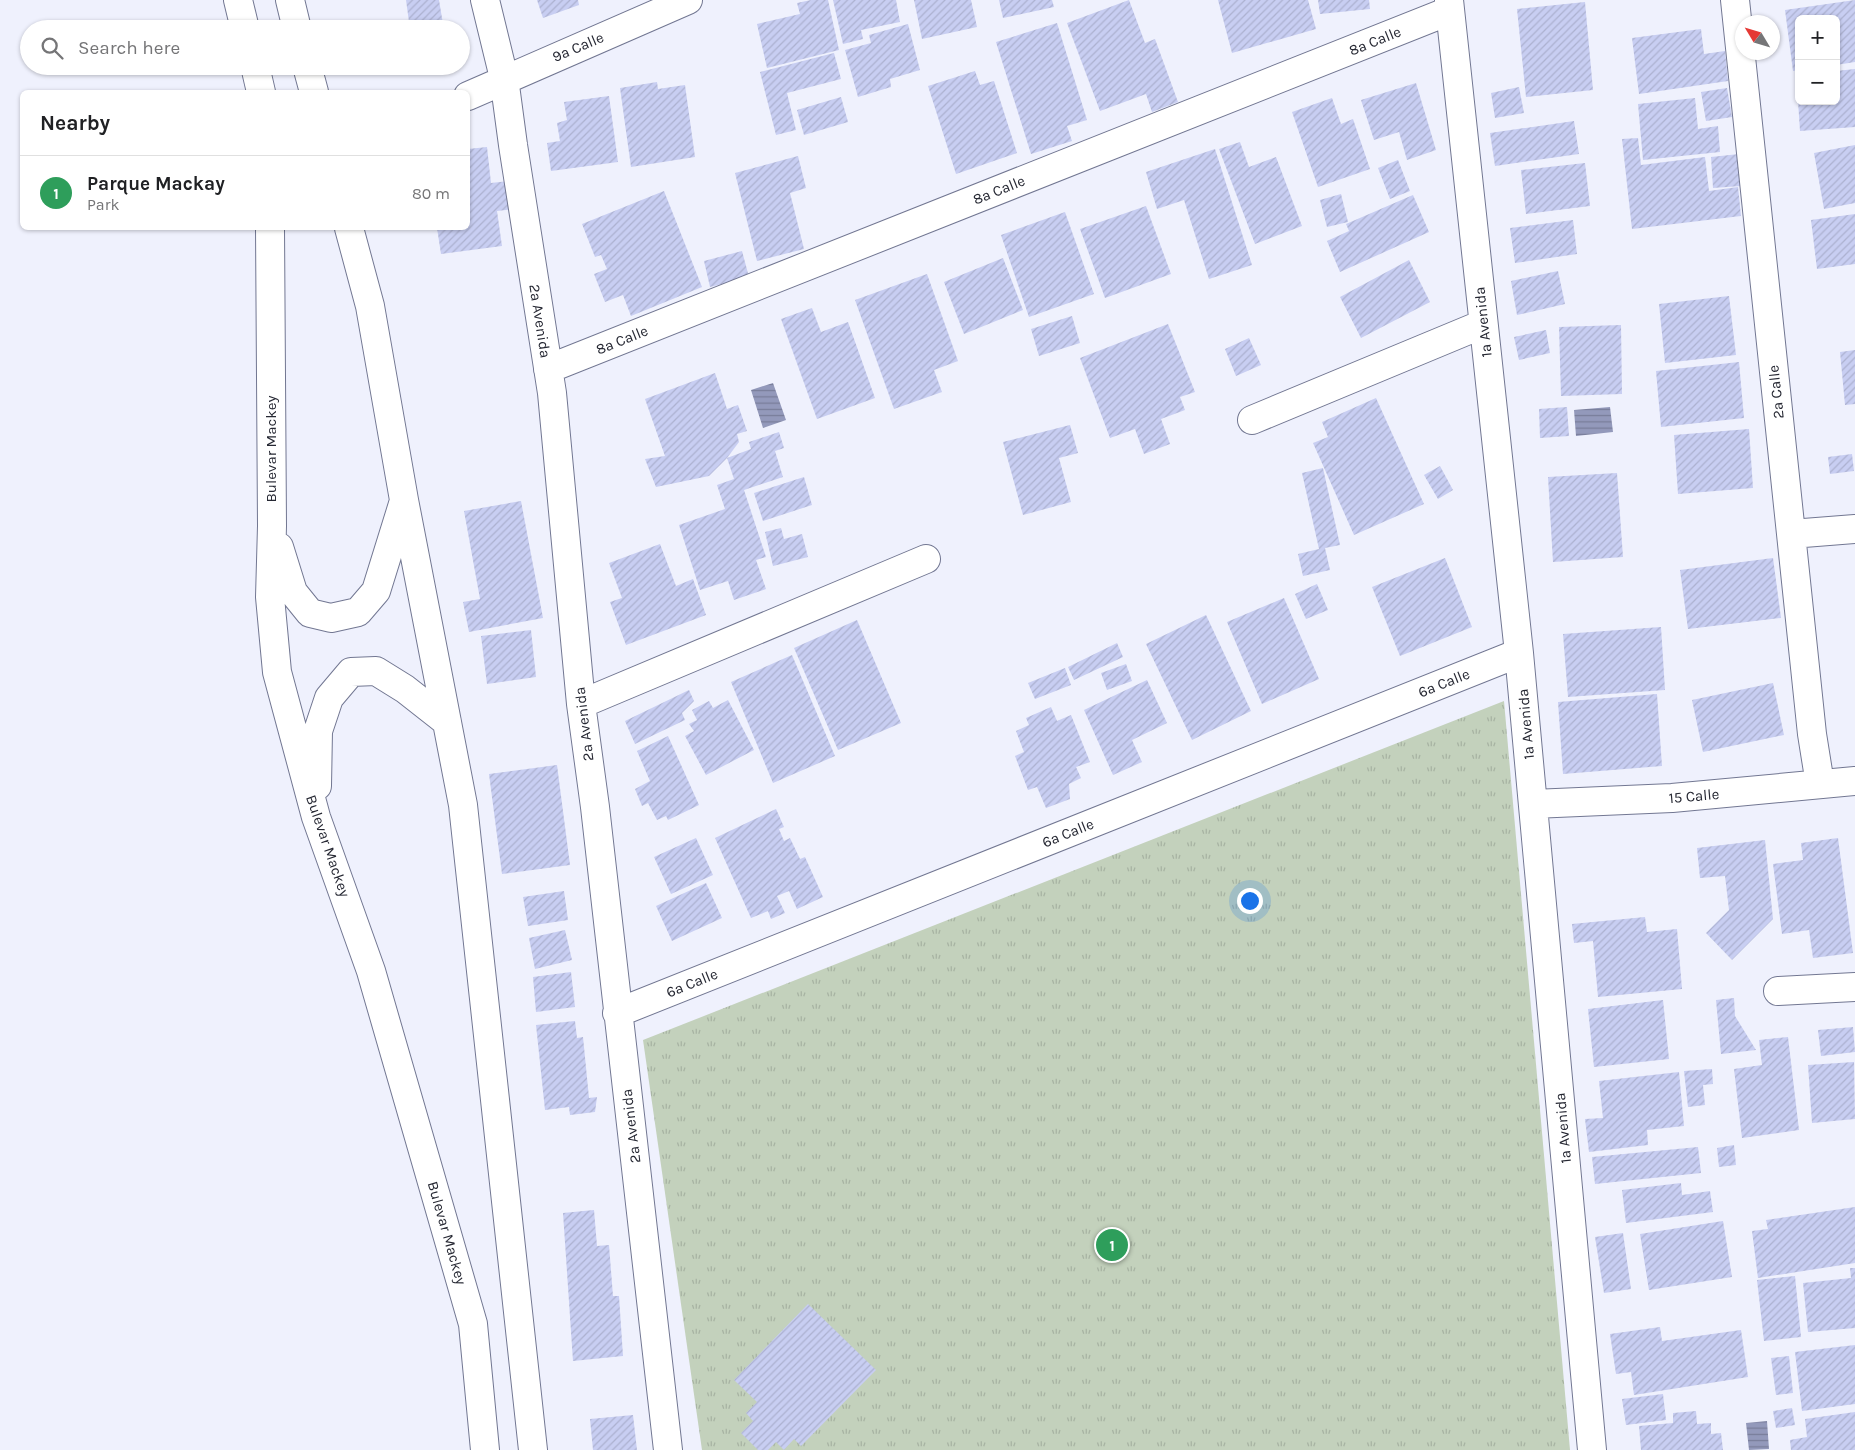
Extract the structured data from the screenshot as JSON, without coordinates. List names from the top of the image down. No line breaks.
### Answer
{"streets":{"street":["8a Calle","9a Calle","2a Avenida","1a Avenida","2a Calle","Bulevar Mackey","6a Calle","15 Calle"]},"crossings":[["8a Calle","2a Avenida"],["8a Calle","1a Avenida"],["9a Calle","2a Avenida"],["2a Avenida","6a Calle"],["1a Avenida","6a Calle"],["1a Avenida","15 Calle"],["2a Calle","15 Calle"]],"north":"top left","page":{"map_buttons":["+","−"],"search":"Search here","heading":"Nearby","list":[{"mark":"1","name":"Parque Mackay","note":"Park","value":"80 m"}],"pins":"1"}}
